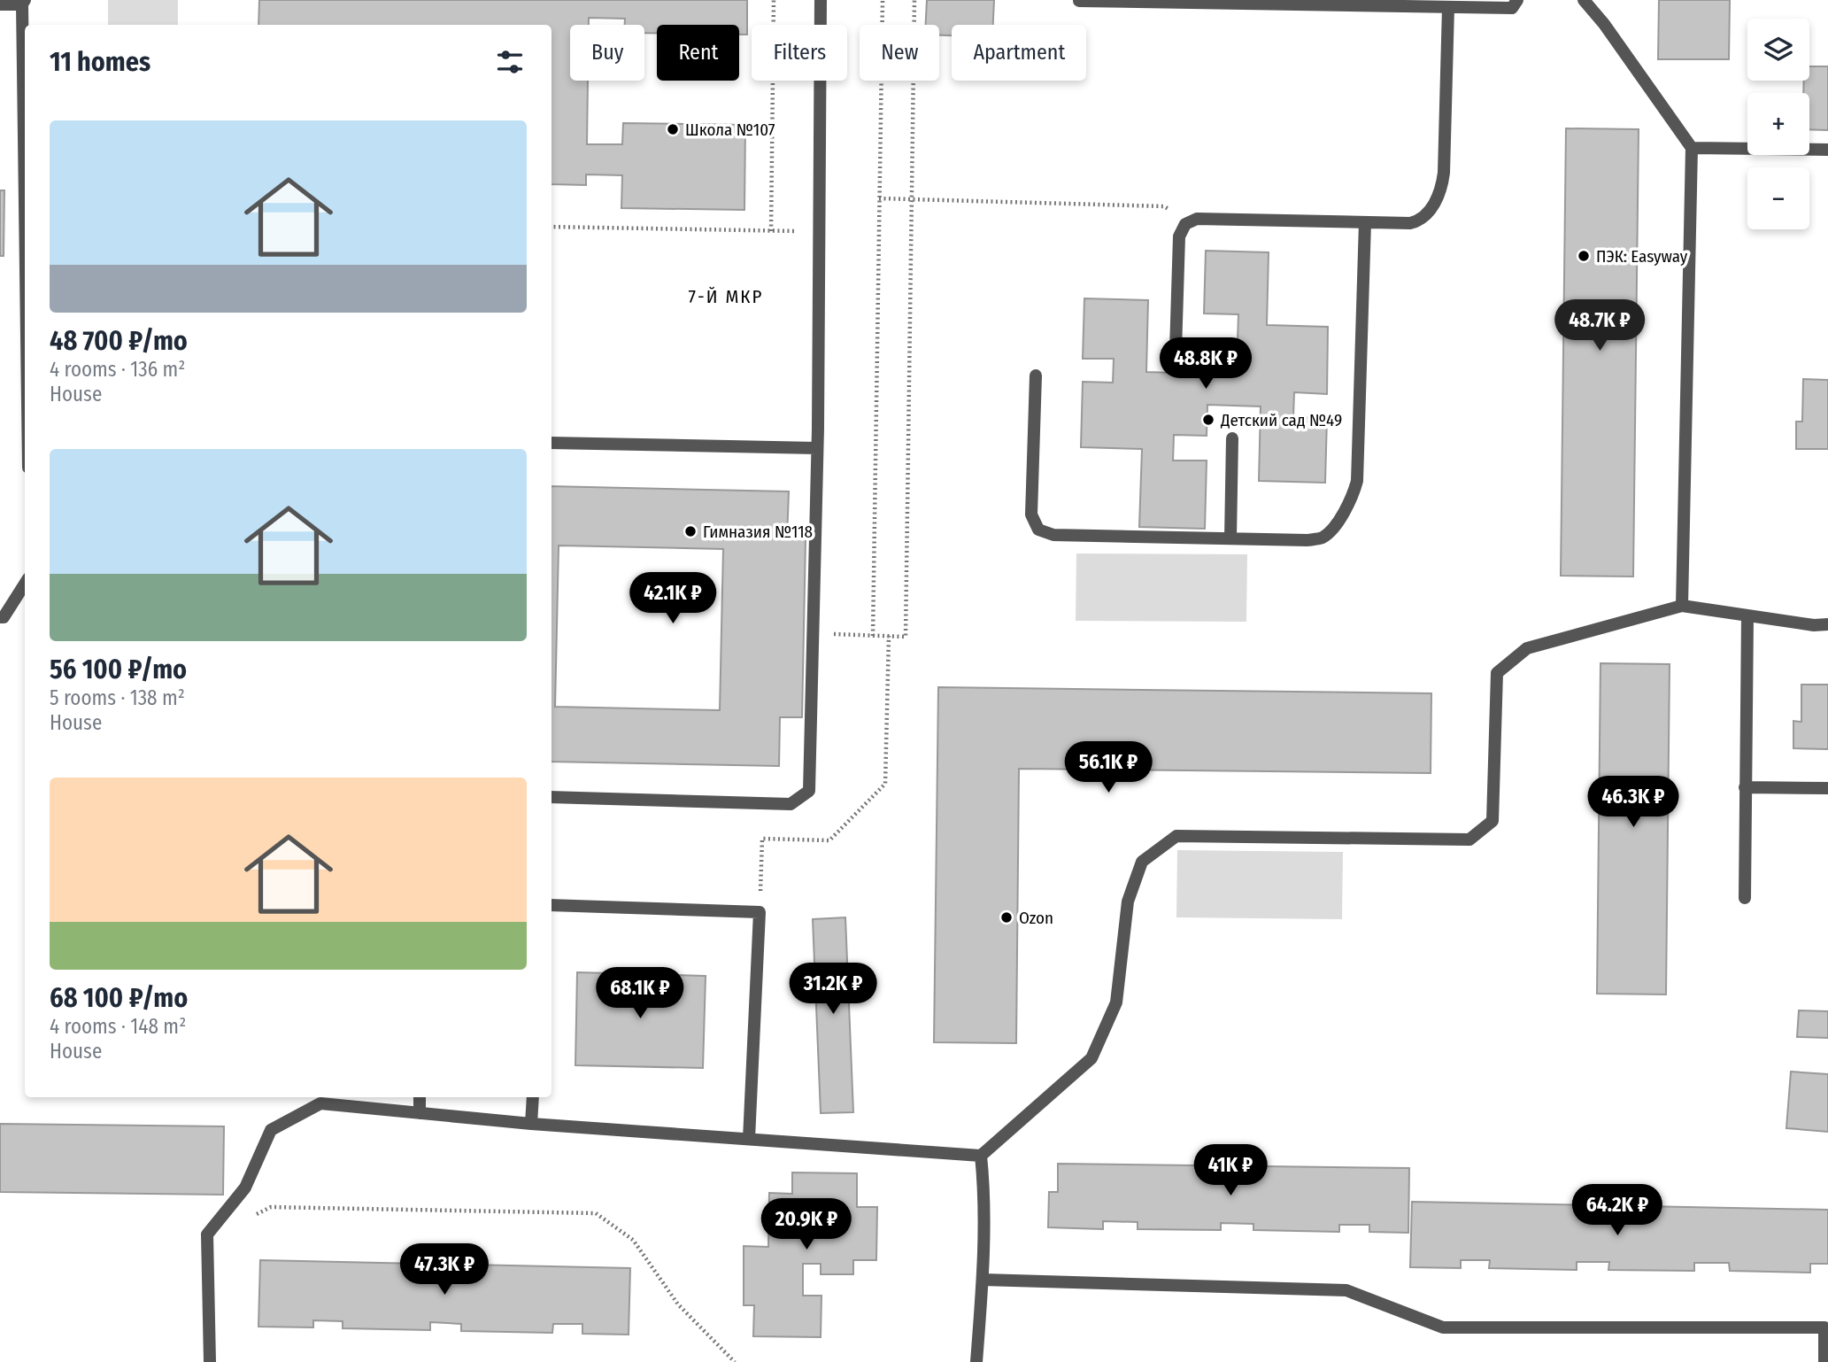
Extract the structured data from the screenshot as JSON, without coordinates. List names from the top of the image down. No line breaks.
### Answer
{"districts":["7-Й МКР"],"places":["Школа №107","ПЭК: Easyway","Детский сад №49","Гимназия №118","Ozon"],"page":{"map_buttons":["+","−"],"chip":["Buy","Rent","Filters","New","Apartment"],"heading":"11 homes","list":[{"name":"48 700 ₽/mo","note":"4 rooms · 136 m² · House"},{"name":"56 100 ₽/mo","note":"5 rooms · 138 m² · House"},{"name":"68 100 ₽/mo","note":"4 rooms · 148 m² · House"}],"price":["48.7K ₽","48.8K ₽","42.1K ₽","56.1K ₽","46.3K ₽","31.2K ₽","68.1K ₽","41K ₽","64.2K ₽","20.9K ₽","47.3K ₽"]}}
